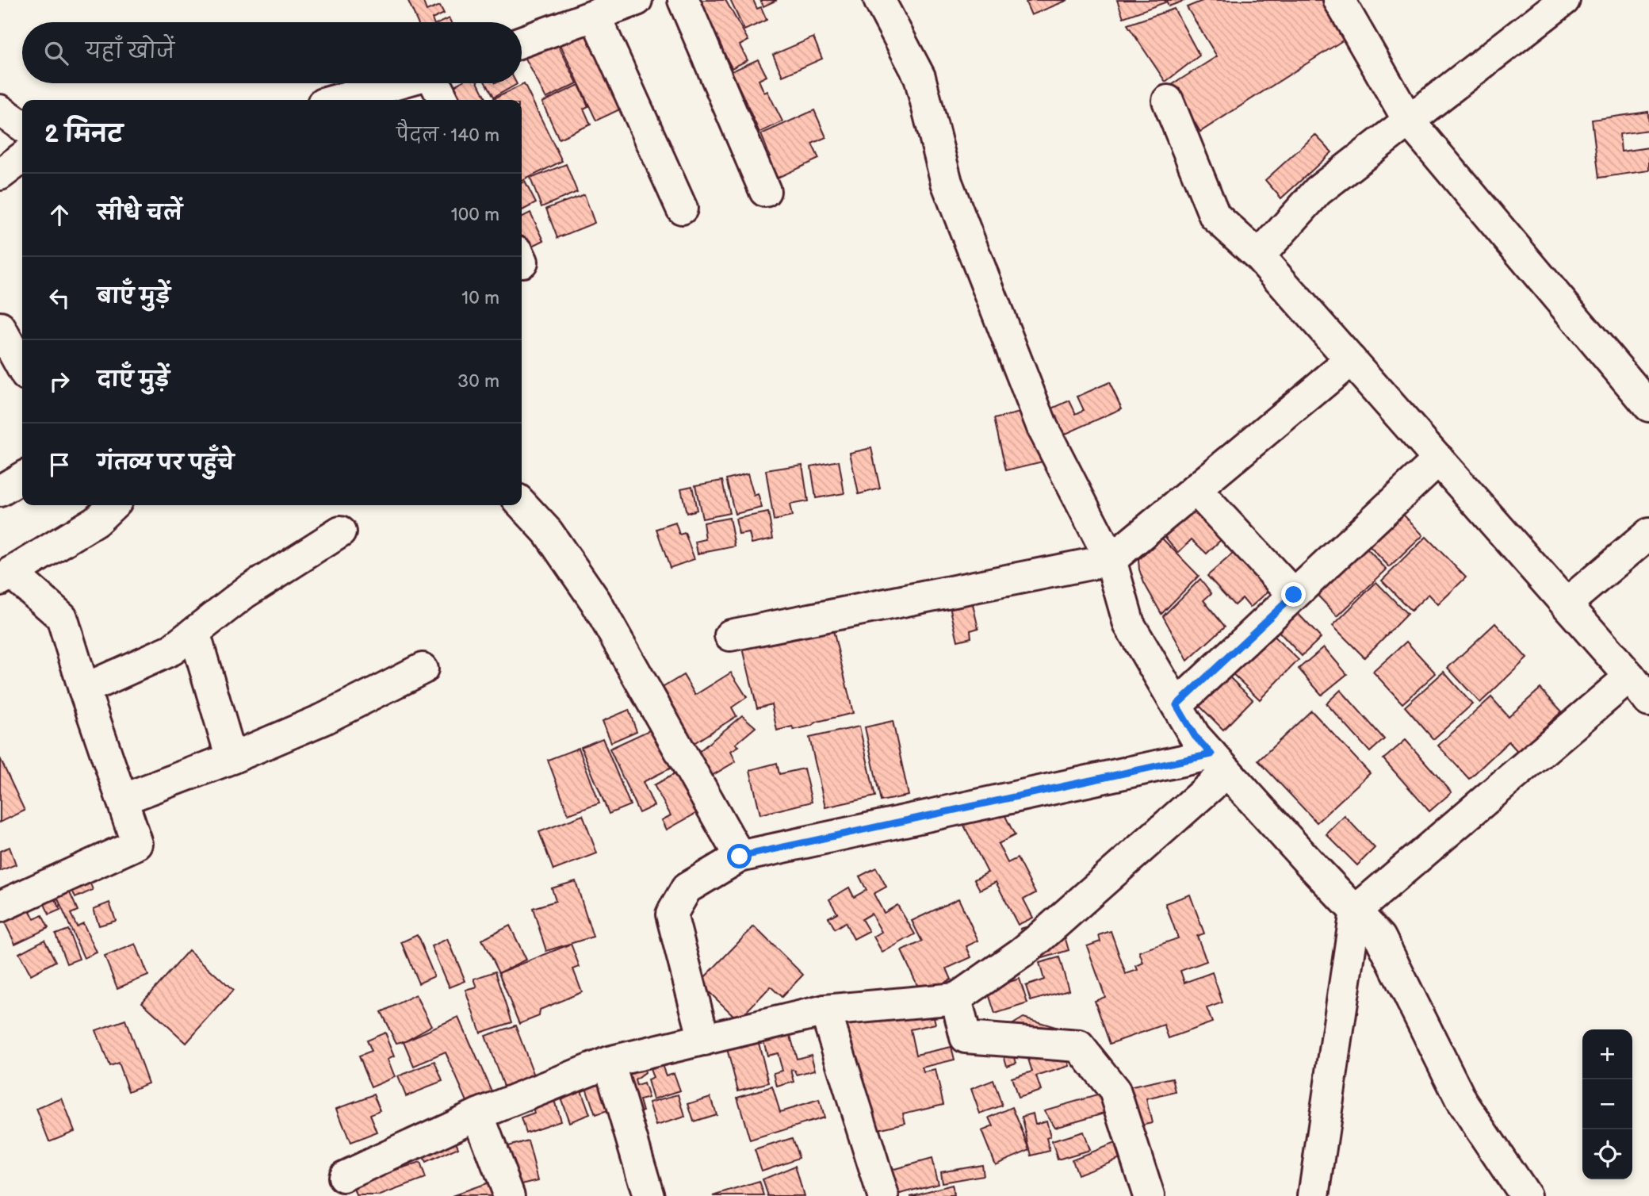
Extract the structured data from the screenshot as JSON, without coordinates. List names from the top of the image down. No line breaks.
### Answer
{"page":{"search":"यहाँ खोजें","heading":["2 मिनट","पैदल · 140 m"],"list":[["सीधे चलें","100 m"],["बाएँ मुड़ें","10 m"],["दाएँ मुड़ें","30 m"],"गंतव्य पर पहुँचे"],"map_buttons":["+","−"]}}
